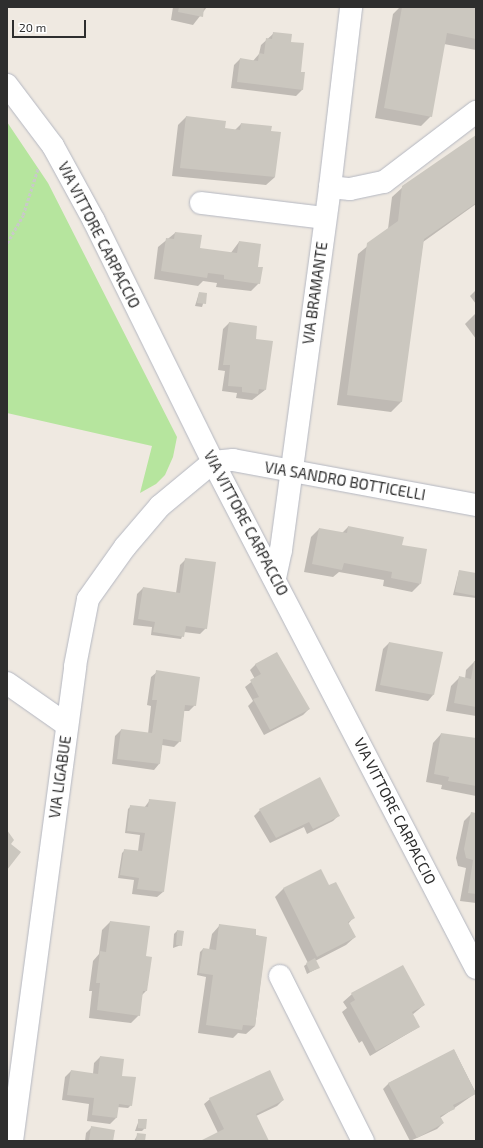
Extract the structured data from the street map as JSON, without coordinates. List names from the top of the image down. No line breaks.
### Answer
{"streets":{"street":["VIA VITTORE CARPACCIO","VIA BRAMANTE","VIA SANDRO BOTTICELLI","VIA LIGABUE"]},"crossings":[["VIA VITTORE CARPACCIO","VIA BRAMANTE"],["VIA VITTORE CARPACCIO","VIA SANDRO BOTTICELLI"],["VIA VITTORE CARPACCIO","VIA LIGABUE"],["VIA BRAMANTE","VIA SANDRO BOTTICELLI"],["VIA SANDRO BOTTICELLI","VIA LIGABUE"]],"scale_bar":"20 m"}
